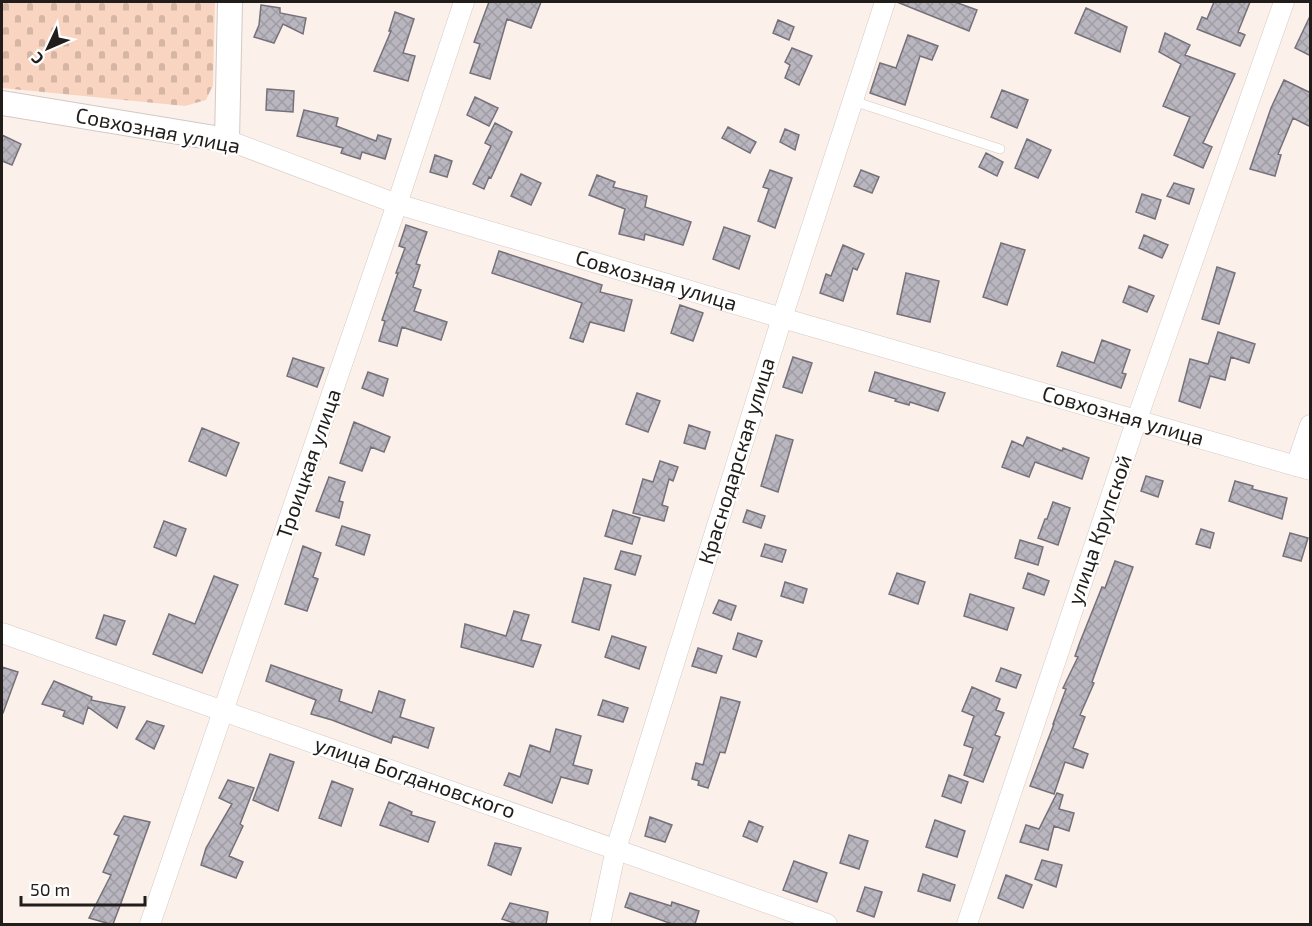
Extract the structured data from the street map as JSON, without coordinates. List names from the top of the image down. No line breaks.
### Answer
{"streets":{"street":["Совхозная улица","Краснодарская улица","Троицкая улица","улица Крупской","улица Богдановского"]},"crossings":[["Совхозная улица","Краснодарская улица"],["Совхозная улица","Троицкая улица"],["Совхозная улица","улица Крупской"],["Краснодарская улица","улица Богдановского"],["Троицкая улица","улица Богдановского"]],"scale_bar":"50 m","north":"bottom left"}
